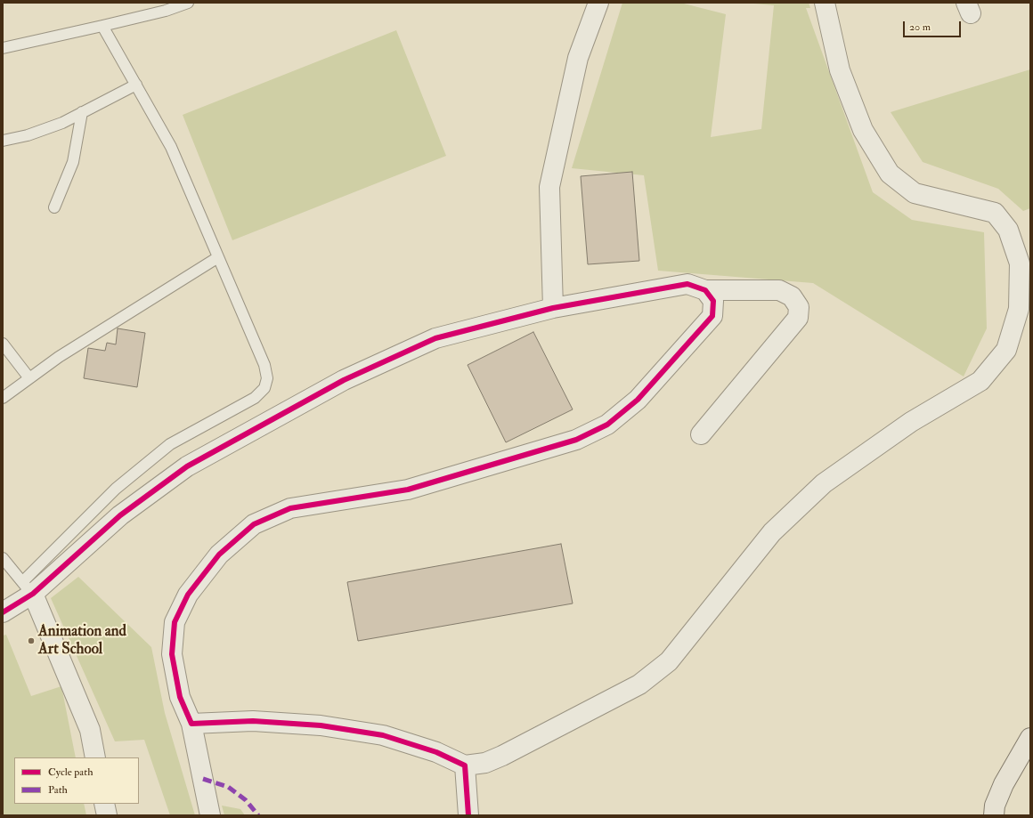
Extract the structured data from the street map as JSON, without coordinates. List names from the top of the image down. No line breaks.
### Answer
{"places":["Animation and Art School"],"legend":["Cycle path","Path"],"scale_bar":"20 m"}
